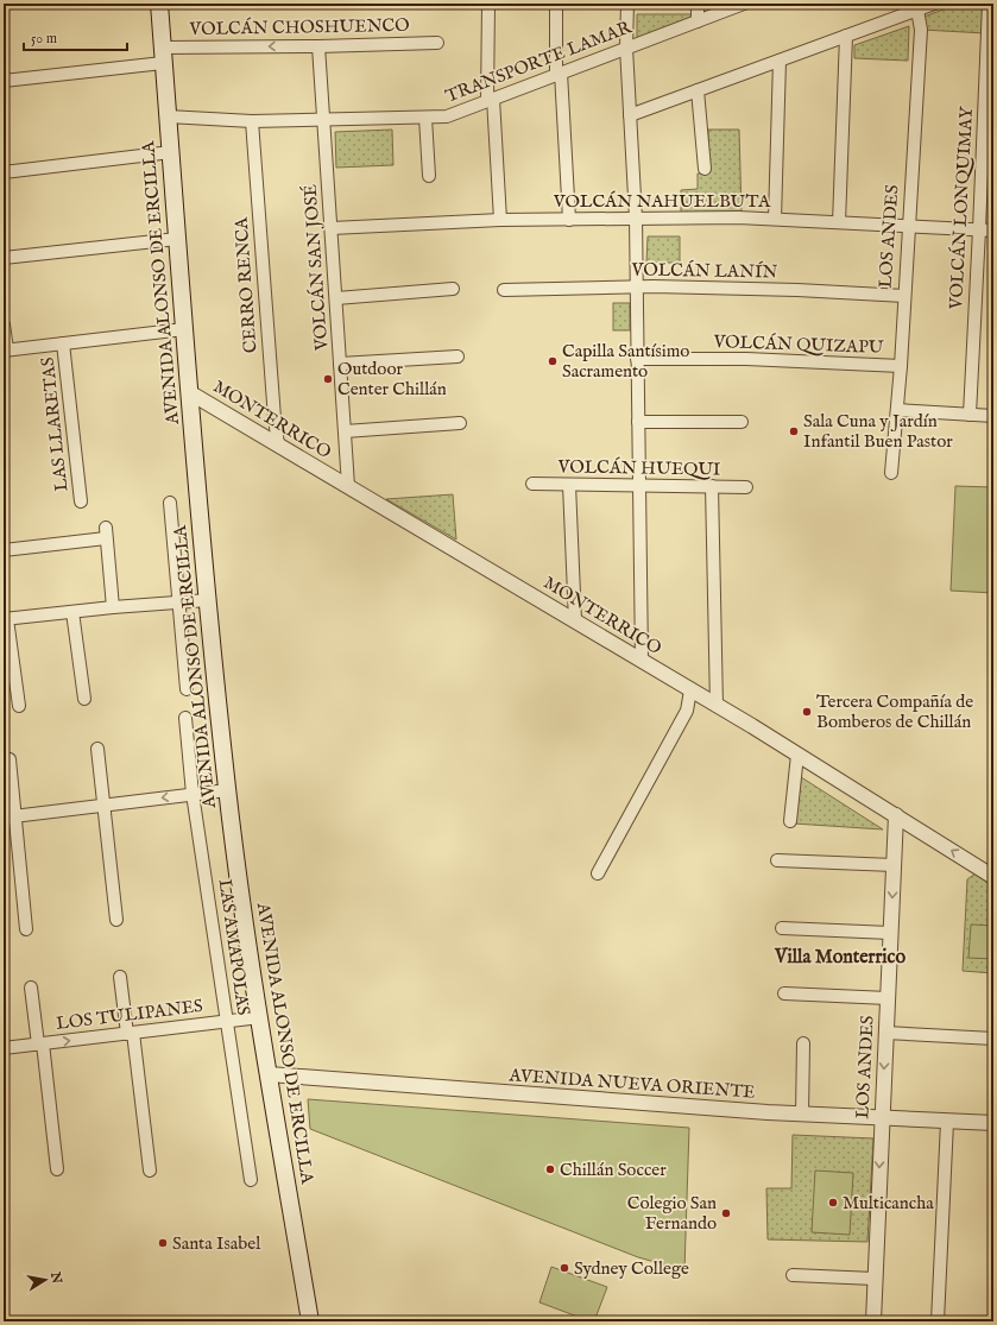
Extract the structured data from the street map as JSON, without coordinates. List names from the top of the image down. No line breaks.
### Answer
{"streets":{"main road":["AVENIDA ALONSO DE ERCILLA"],"street":["VOLCÁN CHOSHUENCO","TRANSPORTE LAMAR","VOLCÁN NAHUELBUTA","VOLCÁN LONQUIMAY","LOS ANDES","VOLCÁN SAN JOSÉ","VOLCÁN LANÍN","CERRO RENCA","VOLCÁN QUIZAPU","MONTERRICO","LAS LLARETAS","VOLCÁN HUEQUI","LAS AMAPOLAS","LOS TULIPANES","AVENIDA NUEVA ORIENTE"]},"crossings":[["VOLCÁN CHOSHUENCO","VOLCÁN SAN JOSÉ"],["VOLCÁN CHOSHUENCO","AVENIDA ALONSO DE ERCILLA"],["TRANSPORTE LAMAR","VOLCÁN SAN JOSÉ"],["TRANSPORTE LAMAR","AVENIDA ALONSO DE ERCILLA"],["TRANSPORTE LAMAR","CERRO RENCA"],["VOLCÁN NAHUELBUTA","VOLCÁN LONQUIMAY"],["VOLCÁN NAHUELBUTA","LOS ANDES"],["VOLCÁN NAHUELBUTA","VOLCÁN SAN JOSÉ"],["LOS ANDES","VOLCÁN LANÍN"],["LOS ANDES","VOLCÁN QUIZAPU"],["LOS ANDES","MONTERRICO"],["LOS ANDES","AVENIDA NUEVA ORIENTE"],["VOLCÁN SAN JOSÉ","MONTERRICO"],["AVENIDA ALONSO DE ERCILLA","MONTERRICO"],["AVENIDA ALONSO DE ERCILLA","LOS TULIPANES"],["AVENIDA ALONSO DE ERCILLA","AVENIDA NUEVA ORIENTE"],["CERRO RENCA","MONTERRICO"],["LAS AMAPOLAS","LOS TULIPANES"]],"one_way":["VOLCÁN CHOSHUENCO","LOS TULIPANES"],"districts":["Villa Monterrico"],"places":["Capilla Santísimo Sacramento","Outdoor Center Chillán","Sala Cuna y Jardín Infantil Buen Pastor","Tercera Compañía de Bomberos de Chillán","Chillán Soccer","Multicancha","Colegio San Fernando","Santa Isabel","Sydney College"],"scale_bar":"50 m","north":"right"}
